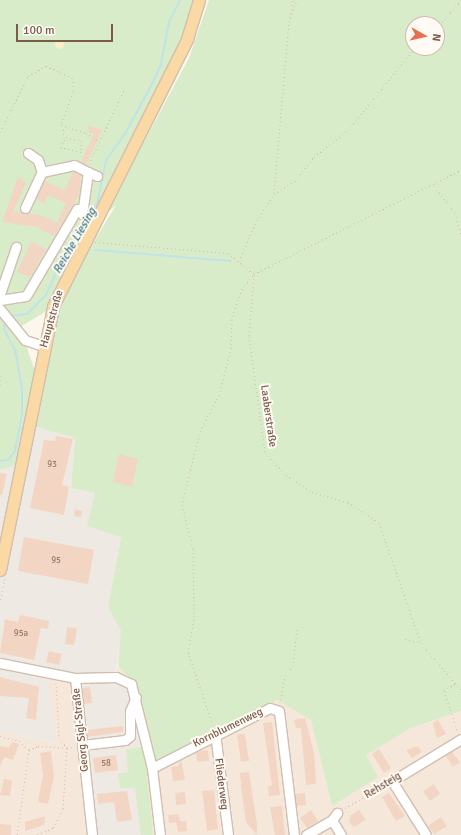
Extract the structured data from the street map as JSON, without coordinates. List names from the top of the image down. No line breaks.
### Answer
{"streets":{"main road":["Hauptstraße"],"street":["Kornblumenweg","Georg Sigl-Straße","Fliederweg","Rehsteig"],"path":["Laaberstraße"]},"crossings":[["Kornblumenweg","Fliederweg"]],"water":["Reiche Liesing"],"house_numbers":["93","95","95a","58"],"scale_bar":"100 m","north":"right"}
